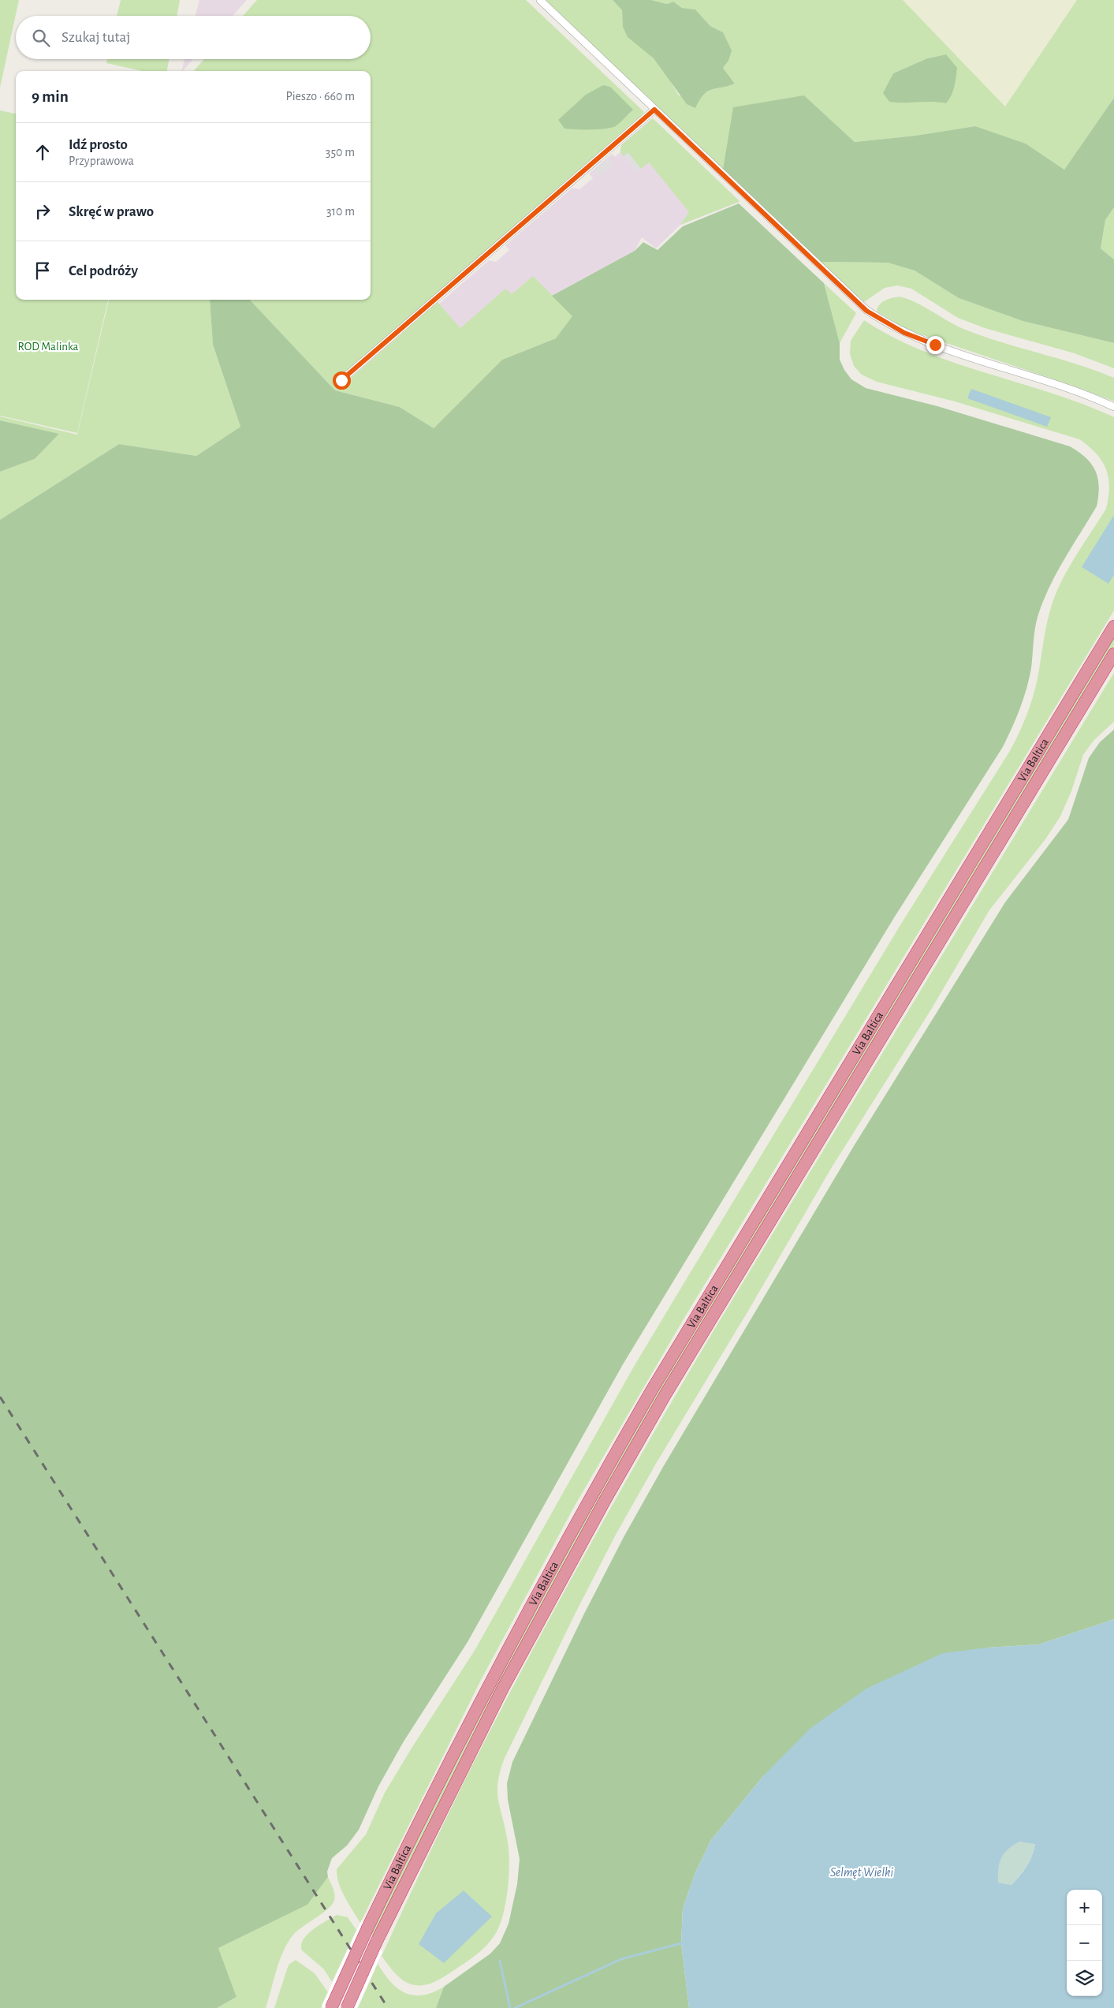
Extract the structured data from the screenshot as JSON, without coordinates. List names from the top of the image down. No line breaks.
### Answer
{"streets":{"highway":["Via Baltica"]},"water":["Selmęt Wielki"],"parks":["ROD Malinka"],"page":{"search":"Szukaj tutaj","heading":["9 min","Pieszo · 660 m"],"list":[["Idź prosto","Przyprawowa","350 m"],["Skręć w prawo","310 m"],"Cel podróży"],"map_buttons":["+","−"]}}
